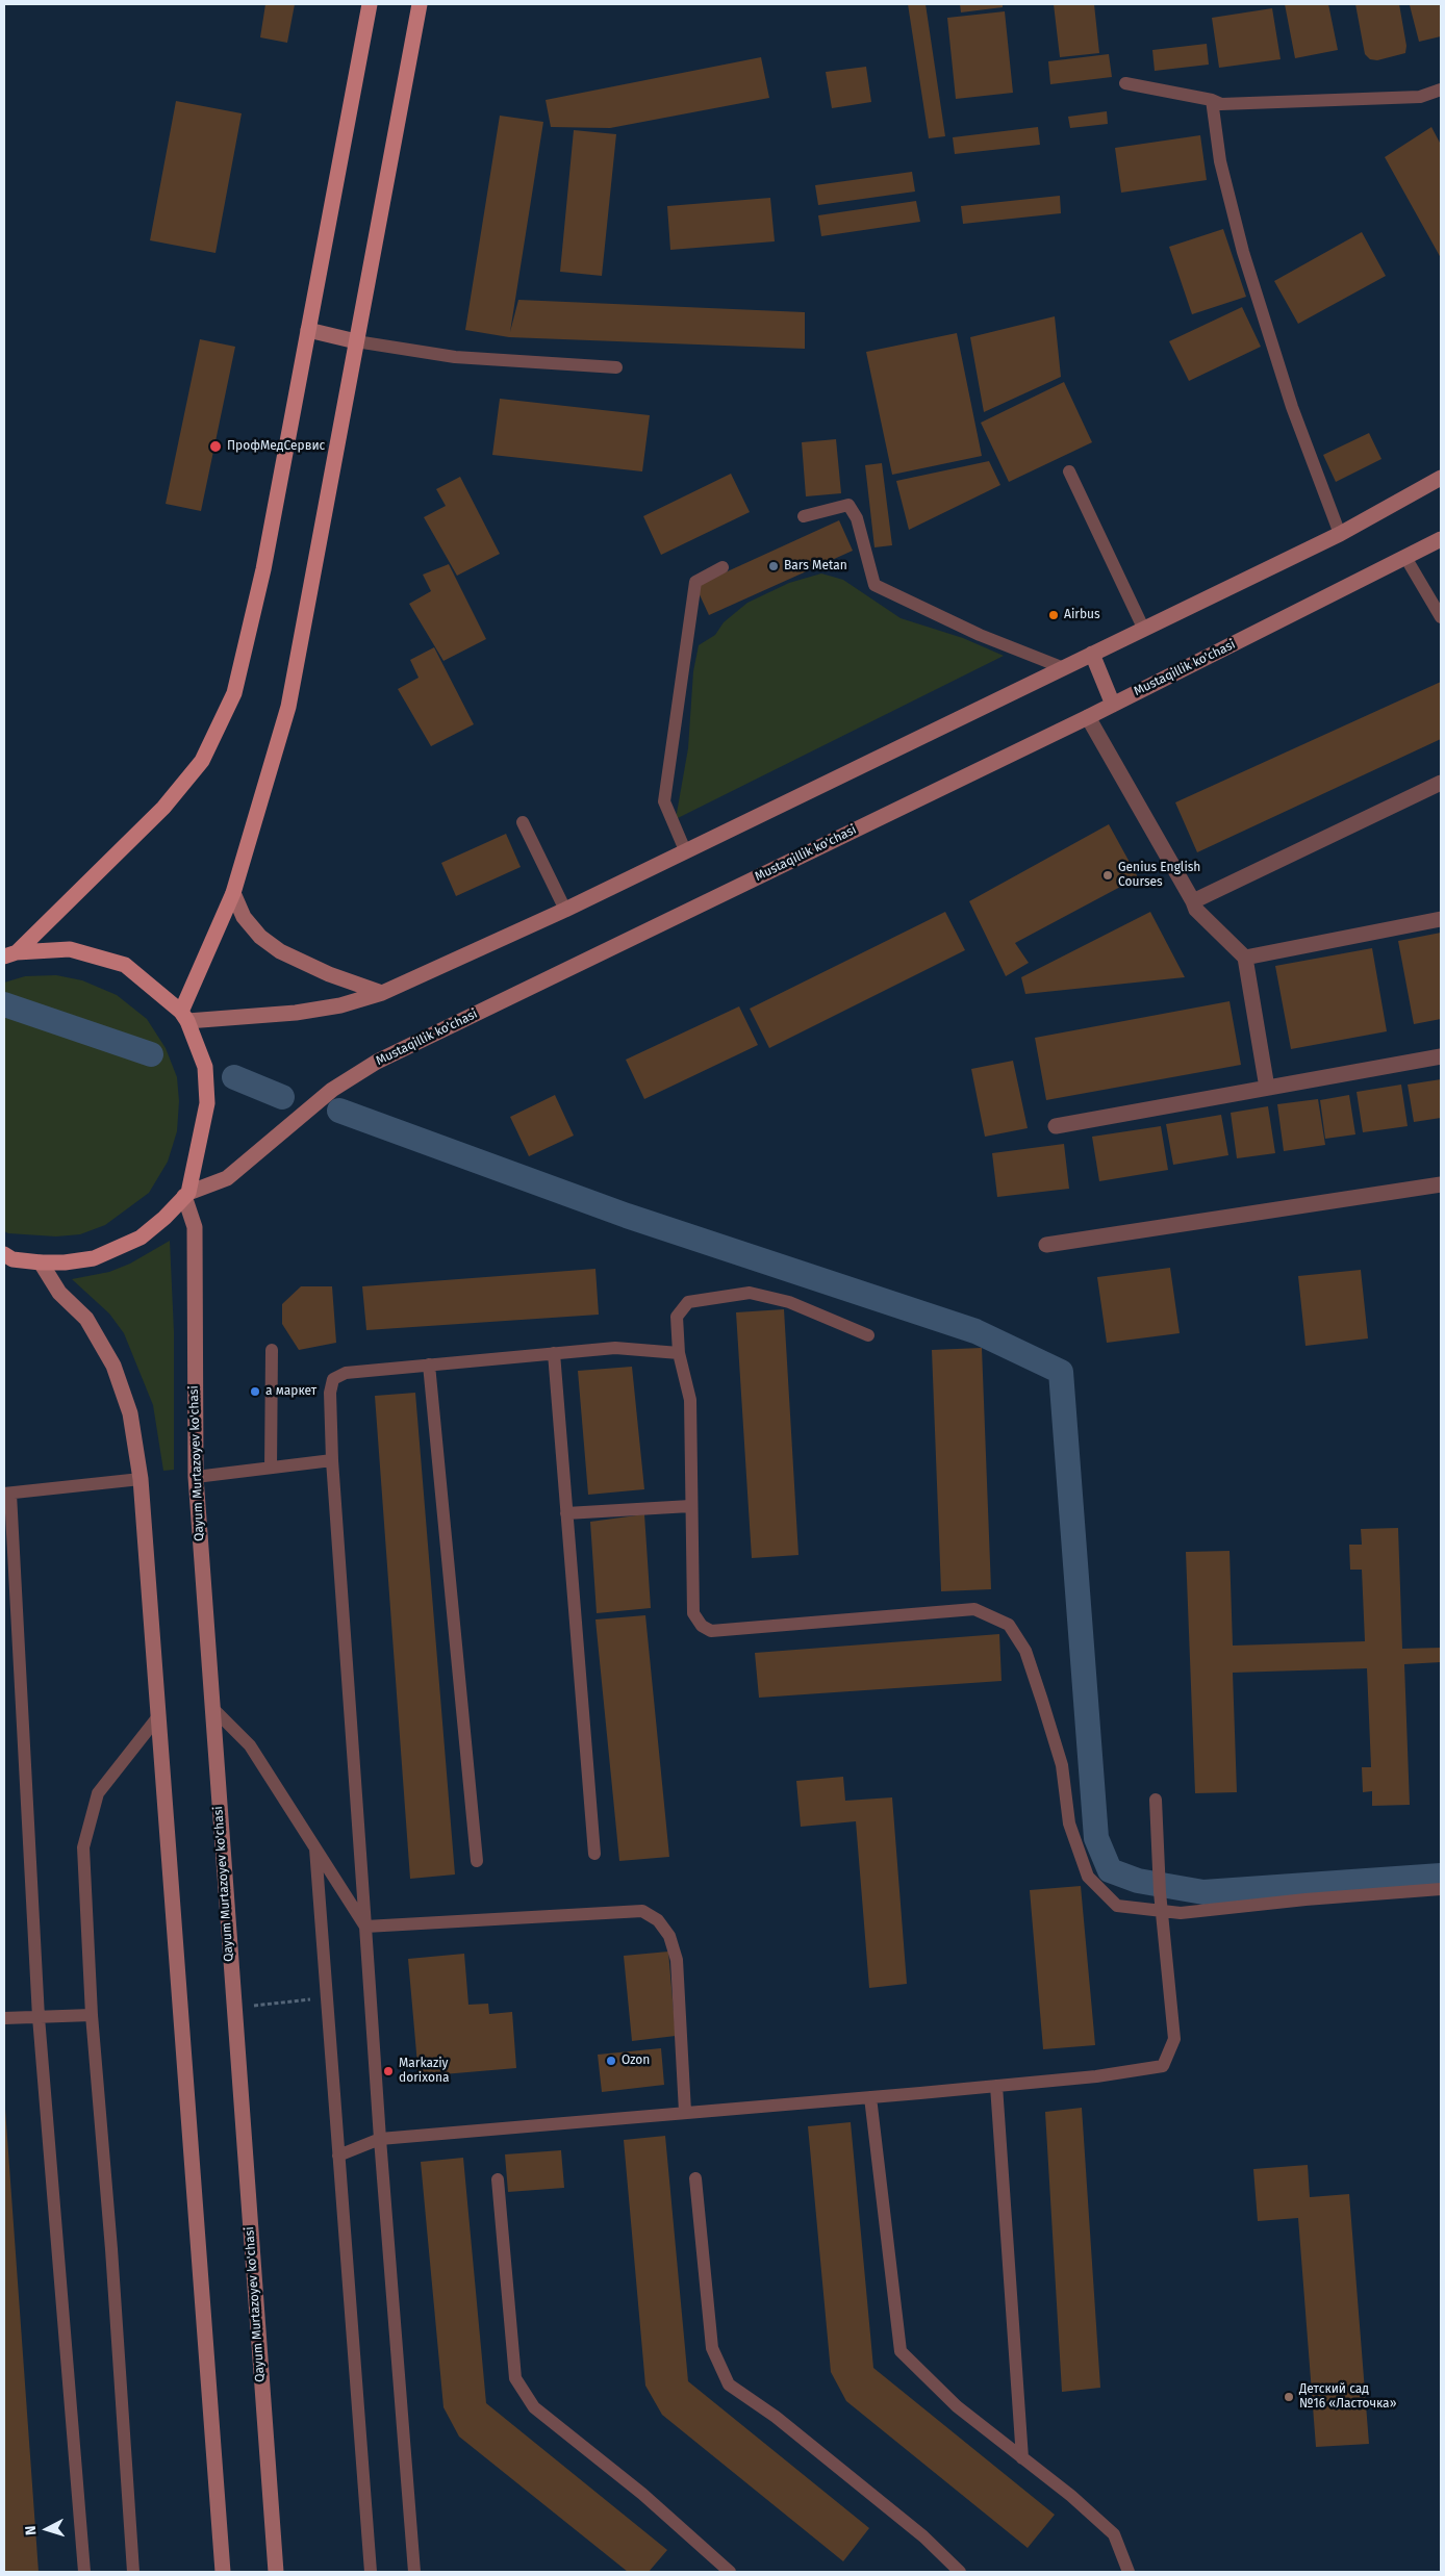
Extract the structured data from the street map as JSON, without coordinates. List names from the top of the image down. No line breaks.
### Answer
{"streets":{"main road":["Mustaqillik ko'chasi","Qayum Murtazoyev ko'chasi"]},"crossings":[["Mustaqillik ko'chasi","Qayum Murtazoyev ko'chasi"]],"places":["ПрофМедСервис","Bars Metan","Airbus","Genius English Courses","а маркет","Ozon","Markaziy dorixona","Детский сад №16 «Ласточка»"],"north":"left"}
